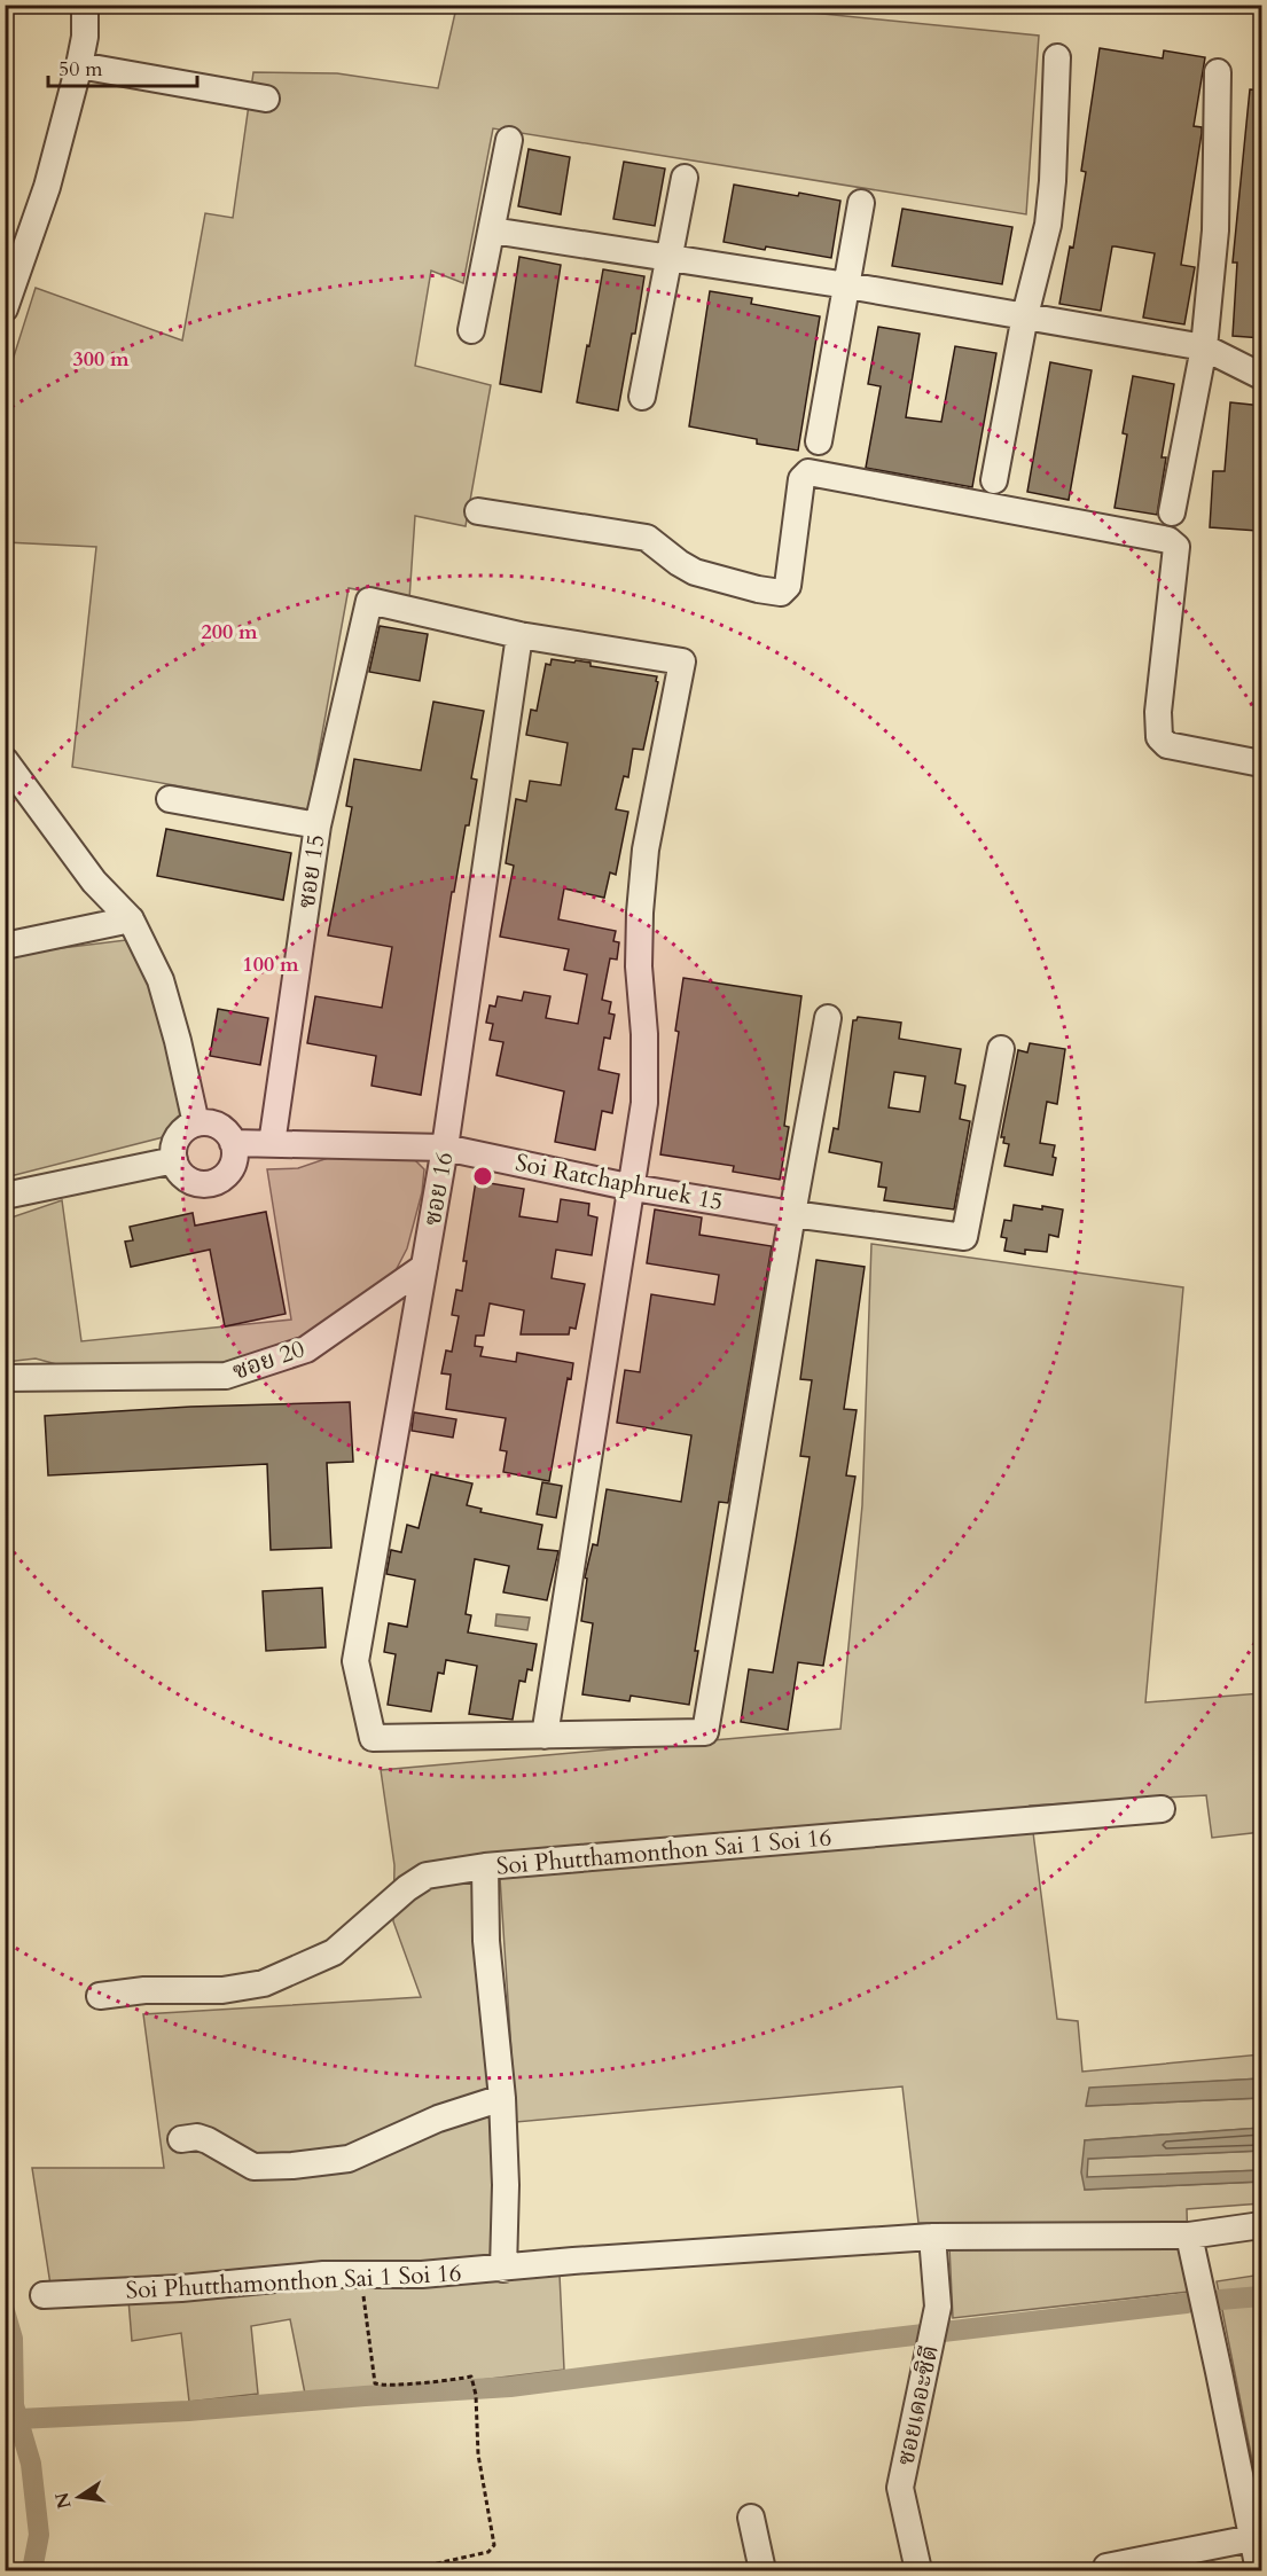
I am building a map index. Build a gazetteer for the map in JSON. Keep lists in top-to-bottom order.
{
  "streets": {
    "street": [
      "ซอย 15",
      "Soi Ratchaphruek 15",
      "ซอย 16",
      "ซอย 20",
      "Soi Phutthamonthon Sai 1 Soi 16",
      "ซอยเดอะซิตี"
    ]
  },
  "crossings": [
    ["ซอย 15", "Soi Ratchaphruek 15"],
    ["ซอย 15", "ซอย 16"],
    ["Soi Ratchaphruek 15", "ซอย 16"],
    ["ซอย 16", "ซอย 20"],
    ["Soi Phutthamonthon Sai 1 Soi 16", "ซอยเดอะซิตี"]
  ],
  "scale_bar": "50 m",
  "north": "left",
  "rings": ["300 m", "200 m", "100 m"]
}
